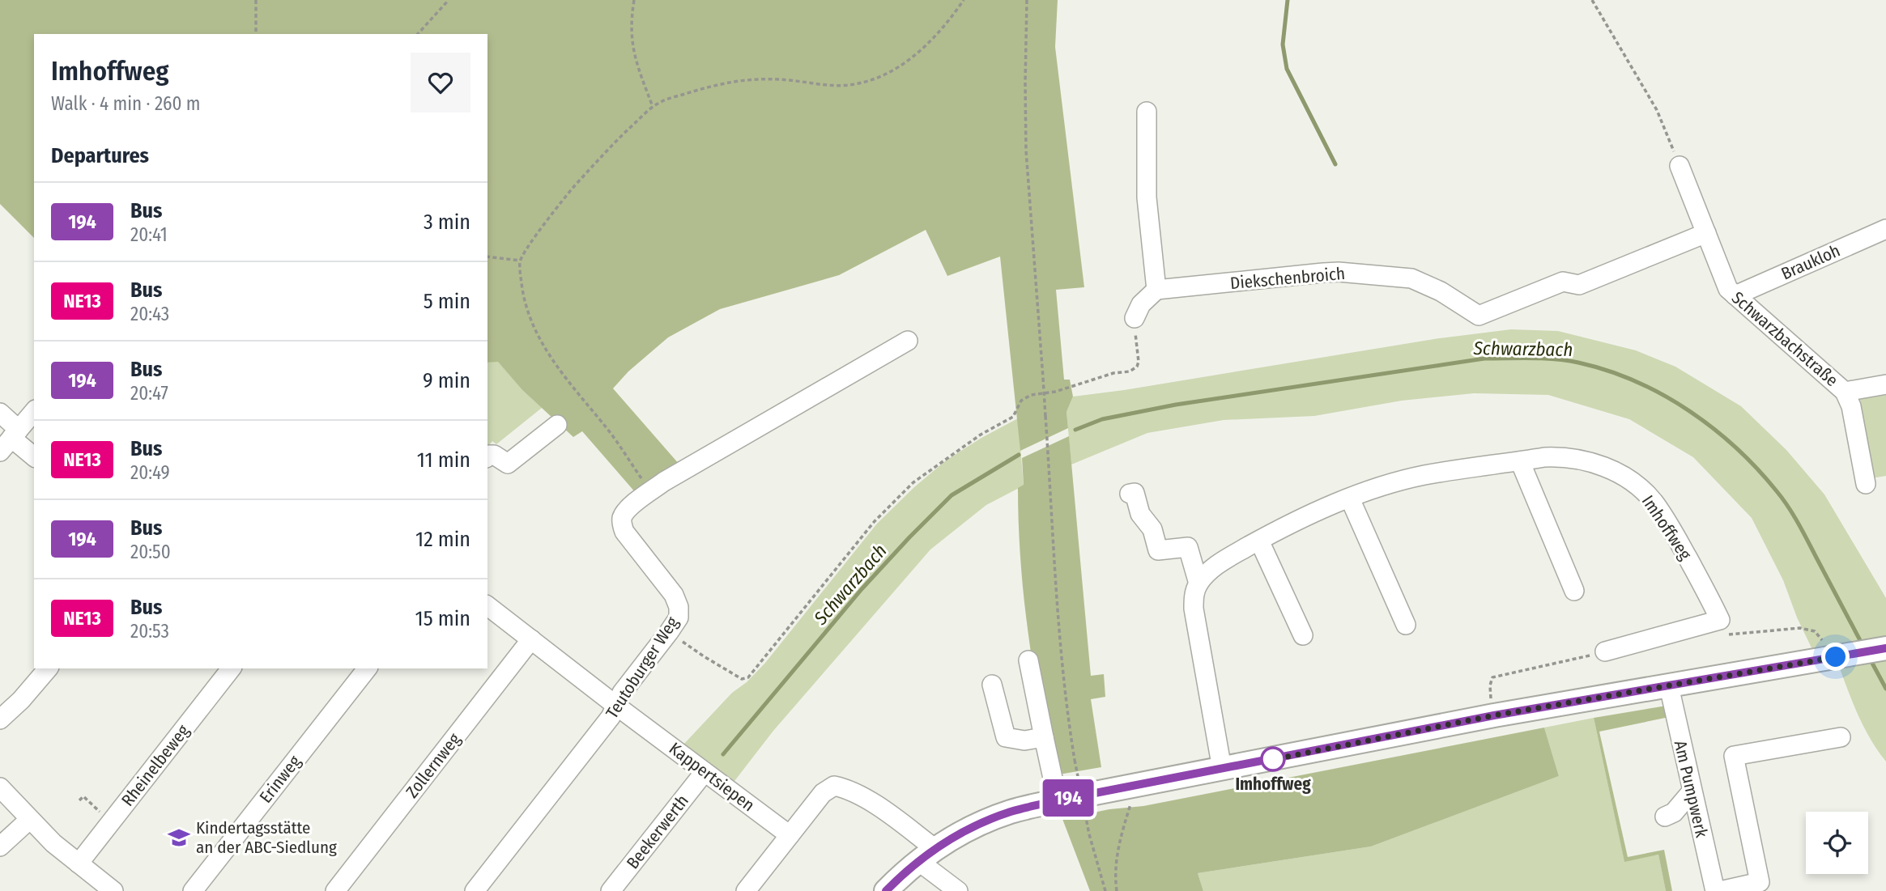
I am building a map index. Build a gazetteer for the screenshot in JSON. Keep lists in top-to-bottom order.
{
  "streets": {
    "street": [
      "Braukloh",
      "Diekschenbroich",
      "Schwarzbachstraße",
      "Imhoffweg",
      "Teutoburger Weg",
      "Rheinelbeweg",
      "Zollernweg",
      "Kappertsiepen",
      "Erinweg",
      "Am Pumpwerk",
      "Beekerwerth"
    ]
  },
  "crossings": [
    ["Braukloh", "Schwarzbachstraße"],
    ["Diekschenbroich", "Schwarzbachstraße"],
    ["Teutoburger Weg", "Kappertsiepen"],
    ["Zollernweg", "Kappertsiepen"],
    ["Kappertsiepen", "Beekerwerth"]
  ],
  "water": ["Schwarzbach"],
  "places": {
    "other": ["Imhoffweg"],
    "school or university": ["Kindertagsstätte an der ABC-Siedlung"]
  },
  "lines": ["bus line 194"],
  "page": {
    "on_map": "194",
    "heading": [
      ["Imhoffweg", "Walk · 4 min · 260 m"],
      "Departures"
    ],
    "list": [
      {
        "mark": "194",
        "name": "Bus",
        "note": "20:41",
        "value": "3 min"
      },
      {
        "mark": "NE13",
        "name": "Bus",
        "note": "20:43",
        "value": "5 min"
      },
      {
        "mark": "194",
        "name": "Bus",
        "note": "20:47",
        "value": "9 min"
      },
      {
        "mark": "NE13",
        "name": "Bus",
        "note": "20:49",
        "value": "11 min"
      },
      {
        "mark": "194",
        "name": "Bus",
        "note": "20:50",
        "value": "12 min"
      },
      {
        "mark": "NE13",
        "name": "Bus",
        "note": "20:53",
        "value": "15 min"
      }
    ]
  }
}
